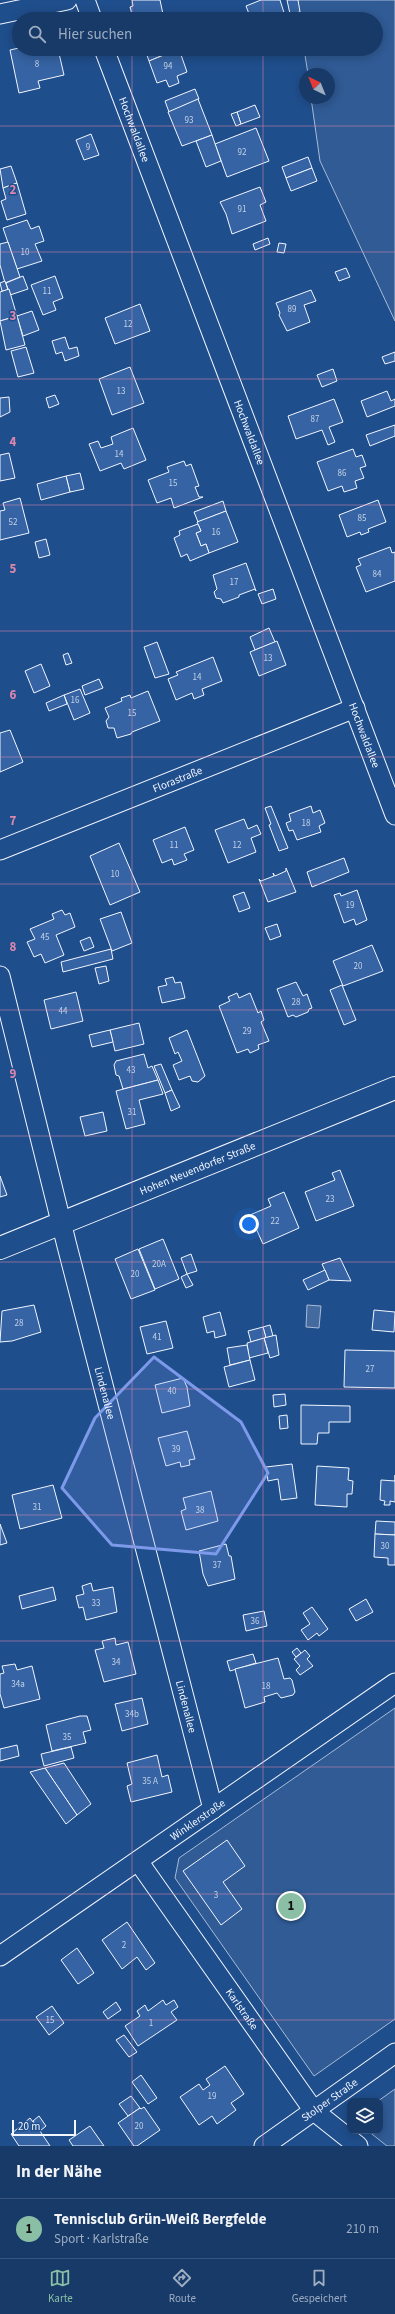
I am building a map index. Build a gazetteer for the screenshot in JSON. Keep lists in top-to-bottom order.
{
  "streets": {
    "main road": ["Hohen Neuendorfer Straße"],
    "street": [
      "Hochwaldallee",
      "Florastraße",
      "Lindenallee",
      "Winklerstraße",
      "Karlstraße",
      "Stolper Straße"
    ]
  },
  "crossings": [
    ["Hochwaldallee", "Florastraße"],
    ["Hohen Neuendorfer Straße", "Lindenallee"],
    ["Lindenallee", "Winklerstraße"],
    ["Winklerstraße", "Karlstraße"],
    ["Karlstraße", "Stolper Straße"]
  ],
  "house_numbers": [
    "8",
    "94",
    "93",
    "9",
    "92",
    "91",
    "10",
    "11",
    "89",
    "12",
    "13",
    "87",
    "14",
    "86",
    "15",
    "85",
    "52",
    "16",
    "84",
    "17",
    "13",
    "14",
    "16",
    "15",
    "18",
    "11",
    "12",
    "10",
    "19",
    "45",
    "20",
    "28",
    "44",
    "29",
    "43",
    "31",
    "23",
    "22",
    "20A",
    "20",
    "28",
    "41",
    "27",
    "40",
    "39",
    "31",
    "38",
    "30",
    "37",
    "33",
    "36",
    "34",
    "34a",
    "18",
    "34b",
    "35",
    "35 A",
    "3",
    "2",
    "15",
    "1",
    "19",
    "20"
  ],
  "scale_bar": "20 m",
  "north": "top left",
  "page": {
    "search": "Hier suchen",
    "pins": "1",
    "scale": "20 m",
    "heading": "In der Nähe",
    "list": [
      {
        "mark": "1",
        "name": "Tennisclub Grün-Weiß Bergfelde",
        "note": "Sport · Karlstraße",
        "value": "210 m"
      }
    ],
    "nav": ["Karte", "Route", "Gespeichert"]
  },
  "grid": {
    "rows": [
      "2",
      "3",
      "4",
      "5",
      "6",
      "7",
      "8",
      "9"
    ]
  }
}
